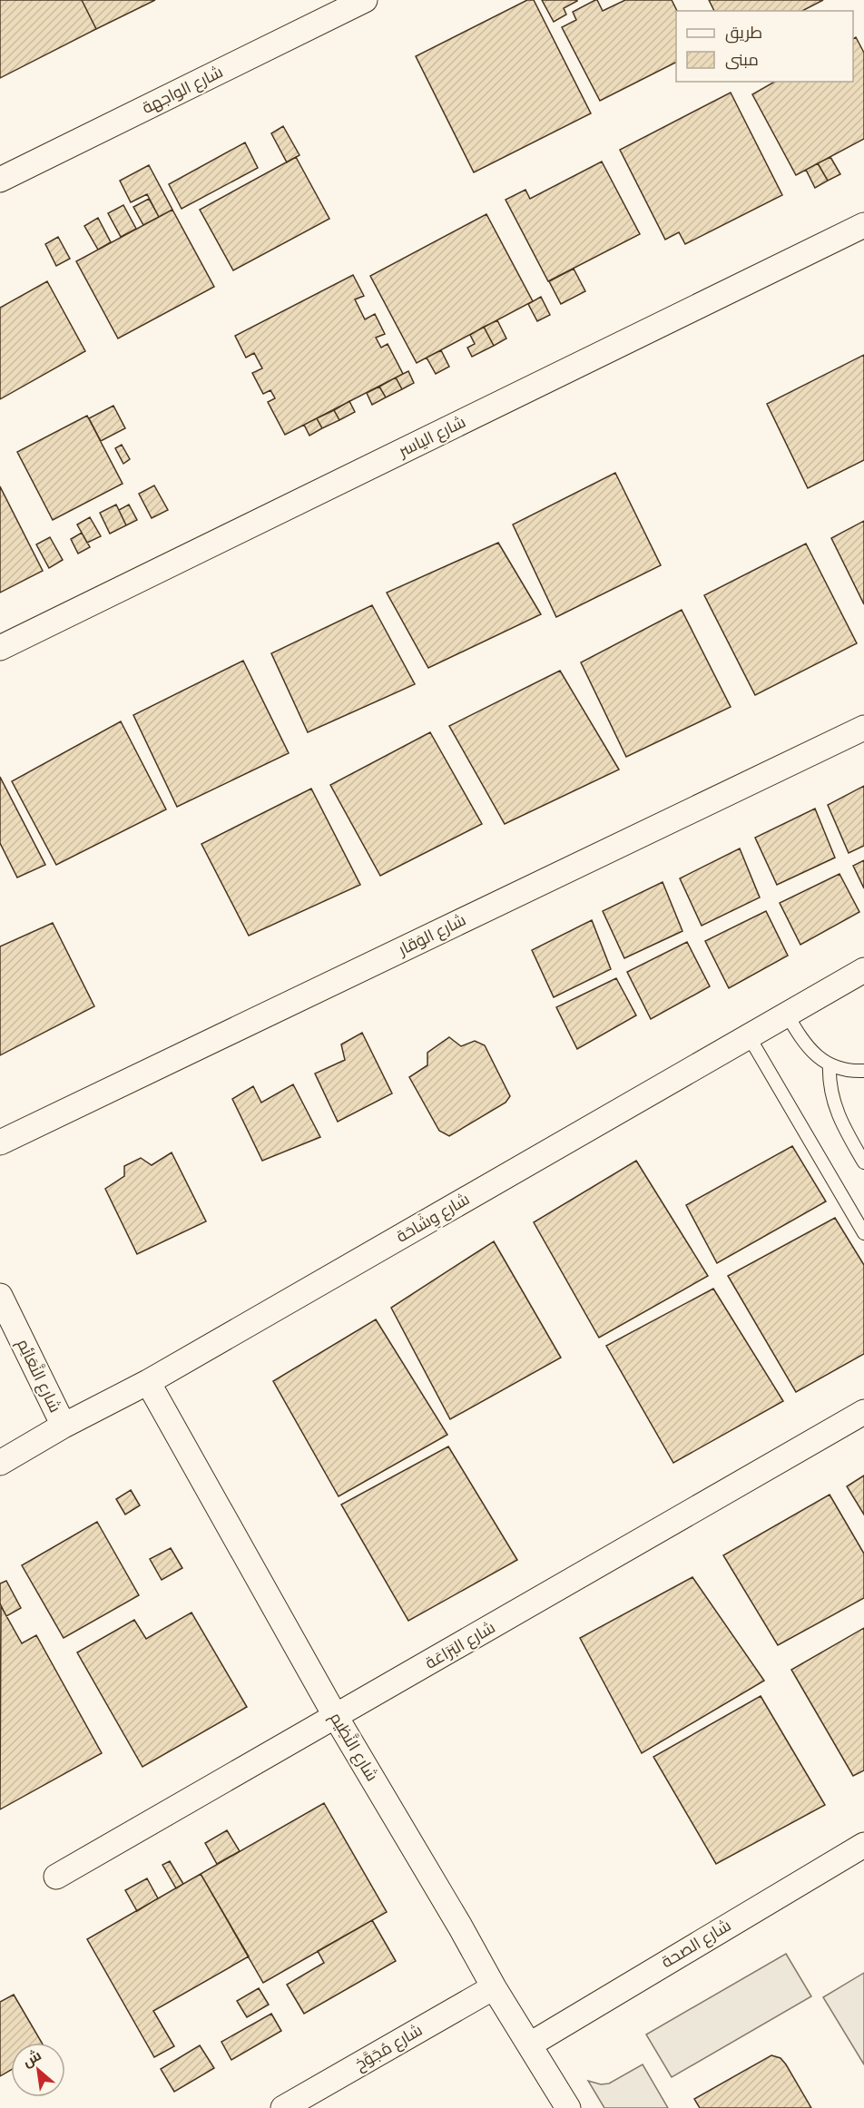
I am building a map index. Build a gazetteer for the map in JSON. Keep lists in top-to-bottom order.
{
  "streets": {
    "street": [
      "شارع الواجهة",
      "شارع الياسر",
      "شارع الوَقار",
      "شارع وِشَاحَة",
      "شارع النَّعَائِم",
      "شارع البَرَاعَة",
      "شارع النَّظِيم",
      "شارع الصحة",
      "شارع مُجَوَّخ"
    ]
  },
  "crossings": [
    ["شارع وِشَاحَة", "شارع النَّعَائِم"],
    ["شارع وِشَاحَة", "شارع النَّظِيم"],
    ["شارع البَرَاعَة", "شارع النَّظِيم"],
    ["شارع النَّظِيم", "شارع الصحة"],
    ["شارع النَّظِيم", "شارع مُجَوَّخ"]
  ],
  "legend": ["طريق", "مبنى"],
  "north": "top left"
}
